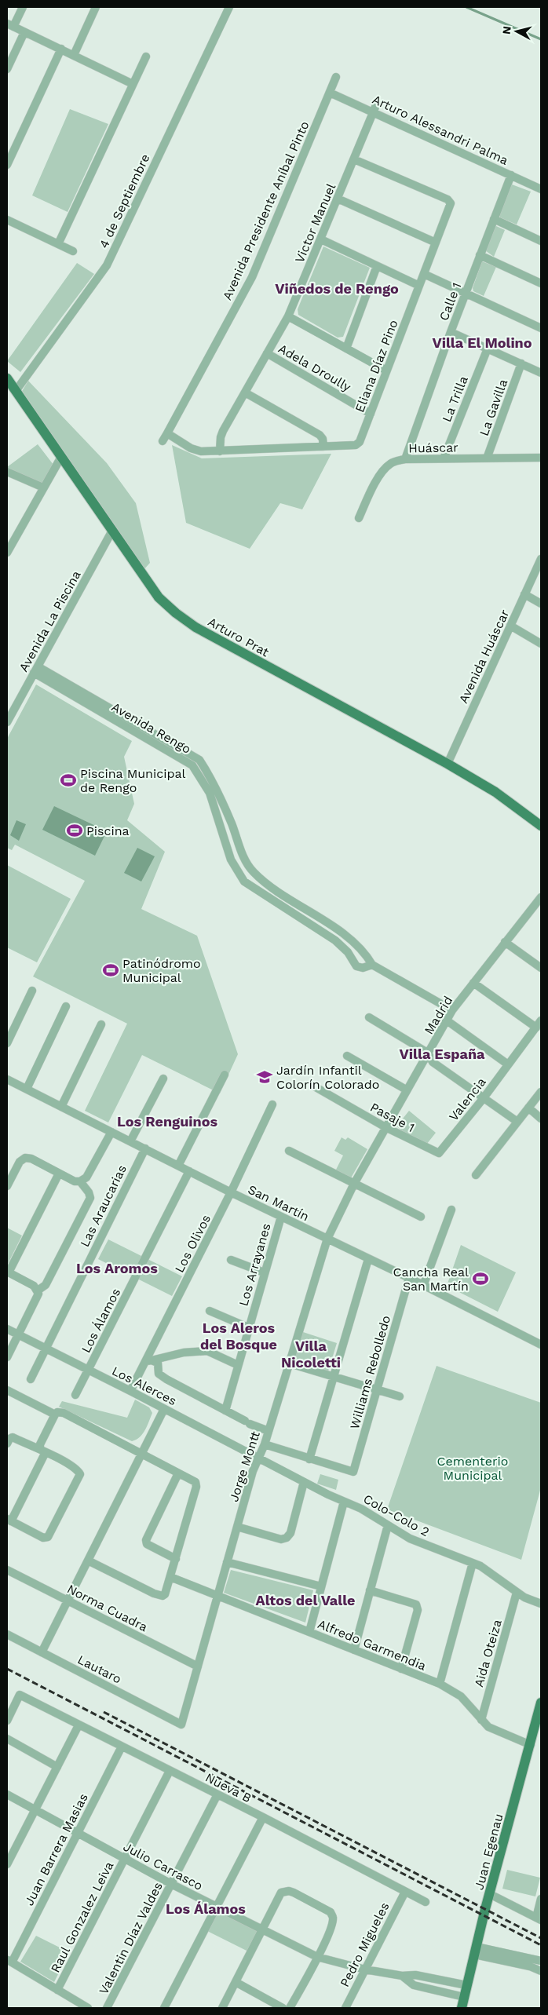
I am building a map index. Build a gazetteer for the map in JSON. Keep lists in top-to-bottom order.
{
  "streets": {
    "main road": ["Arturo Prat", "Juan Egenau"],
    "street": [
      "Arturo Alessandri Palma",
      "4 de Septiembre",
      "Avenida Presidente Aníbal Pinto",
      "Victor Manuel",
      "Calle 1",
      "Eliana Díaz Pino",
      "Adela Droully",
      "La Trilla",
      "La Gavilla",
      "Huáscar",
      "Avenida La Piscina",
      "Avenida Huáscar",
      "Avenida Rengo",
      "Madrid",
      "Valencia",
      "Pasaje 1",
      "San Martín",
      "Las Araucarias",
      "Los Olivos",
      "Los Arrayanes",
      "Los Álamos",
      "Williams Rebolledo",
      "Los Alerces",
      "Jorge Montt",
      "Colo-Colo 2",
      "Norma Cuadra",
      "Alfredo Garmendia",
      "Aida Oteiza",
      "Lautaro",
      "Nueva B",
      "Juan Barrera Masias",
      "Julio Carrasco",
      "Raul Gonzalez Leiva",
      "Valentin Díaz Valdes",
      "Pedro Migueles"
    ]
  },
  "crossings": [
    ["Arturo Alessandri Palma", "Avenida Presidente Aníbal Pinto"],
    ["Arturo Alessandri Palma", "Victor Manuel"],
    ["Arturo Alessandri Palma", "Calle 1"],
    ["4 de Septiembre", "Arturo Prat"],
    ["Avenida Presidente Aníbal Pinto", "Eliana Díaz Pino"],
    ["Victor Manuel", "Eliana Díaz Pino"],
    ["Victor Manuel", "Adela Droully"],
    ["Calle 1", "Huáscar"],
    ["Eliana Díaz Pino", "Adela Droully"],
    ["La Trilla", "Huáscar"],
    ["La Gavilla", "Huáscar"],
    ["Avenida La Piscina", "Arturo Prat"],
    ["Avenida La Piscina", "Avenida Rengo"],
    ["Arturo Prat", "Avenida Huáscar"],
    ["Avenida Rengo", "Madrid"],
    ["Madrid", "Pasaje 1"],
    ["Madrid", "San Martín"],
    ["Madrid", "Jorge Montt"],
    ["Valencia", "Pasaje 1"],
    ["San Martín", "Las Araucarias"],
    ["San Martín", "Los Olivos"],
    ["San Martín", "Los Arrayanes"],
    ["San Martín", "Los Álamos"],
    ["San Martín", "Williams Rebolledo"],
    ["San Martín", "Jorge Montt"],
    ["Las Araucarias", "Los Alerces"],
    ["Los Olivos", "Los Alerces"],
    ["Los Arrayanes", "Los Alerces"],
    ["Los Álamos", "Los Alerces"],
    ["Los Alerces", "Jorge Montt"],
    ["Los Alerces", "Colo-Colo 2"],
    ["Jorge Montt", "Colo-Colo 2"],
    ["Jorge Montt", "Norma Cuadra"],
    ["Jorge Montt", "Alfredo Garmendia"],
    ["Jorge Montt", "Lautaro"],
    ["Colo-Colo 2", "Aida Oteiza"],
    ["Alfredo Garmendia", "Aida Oteiza"],
    ["Alfredo Garmendia", "Juan Egenau"],
    ["Nueva B", "Juan Barrera Masias"],
    ["Nueva B", "Raul Gonzalez Leiva"],
    ["Nueva B", "Valentin Díaz Valdes"],
    ["Nueva B", "Pedro Migueles"],
    ["Juan Barrera Masias", "Julio Carrasco"],
    ["Juan Egenau", "Julio Carrasco"],
    ["Julio Carrasco", "Raul Gonzalez Leiva"],
    ["Julio Carrasco", "Valentin Díaz Valdes"],
    ["Julio Carrasco", "Pedro Migueles"]
  ],
  "districts": [
    "Viñedos de Rengo",
    "Villa El Molino",
    "Villa España",
    "Los Renguinos",
    "Los Aromos",
    "Los Aleros del Bosque",
    "Villa Nicoletti",
    "Altos del Valle",
    "Los Álamos"
  ],
  "parks": ["Cementerio Municipal"],
  "places": {
    "sports": [
      "Piscina Municipal de Rengo",
      "Piscina",
      "Patinódromo Municipal",
      "Cancha Real San Martín"
    ],
    "school or university": ["Jardín Infantil Colorín Colorado"]
  },
  "north": "left"
}
